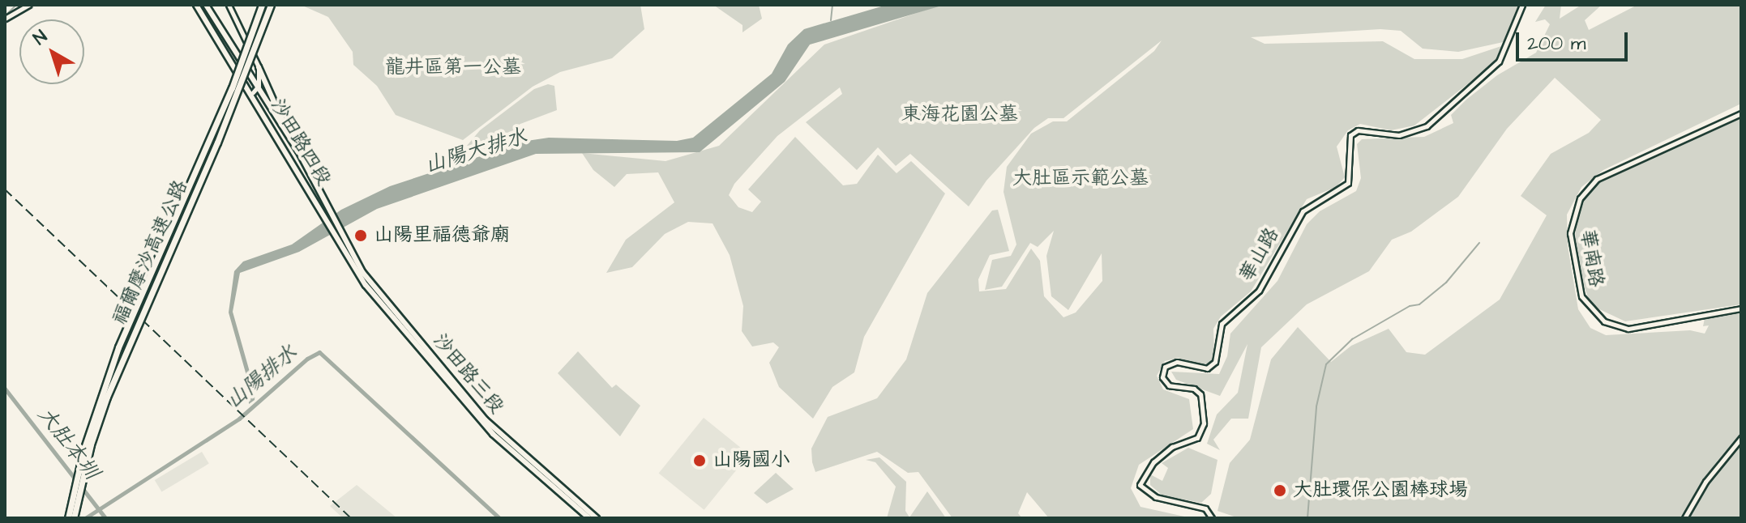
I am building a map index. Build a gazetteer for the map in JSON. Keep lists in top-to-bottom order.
{
  "streets": {
    "highway": ["福爾摩沙高速公路"],
    "main road": ["沙田路四段", "沙田路三段"],
    "street": ["華山路", "華南路"]
  },
  "crossings": [
    ["沙田路四段", "沙田路三段"]
  ],
  "water": ["山陽大排水", "山陽排水", "大肚本圳"],
  "parks": ["龍井區第一公墓", "東海花園公墓", "大肚區示範公墓"],
  "places": ["山陽里福德爺廟", "山陽國小", "大肚環保公園棒球場"],
  "scale_bar": "200 m",
  "north": "top left"
}
